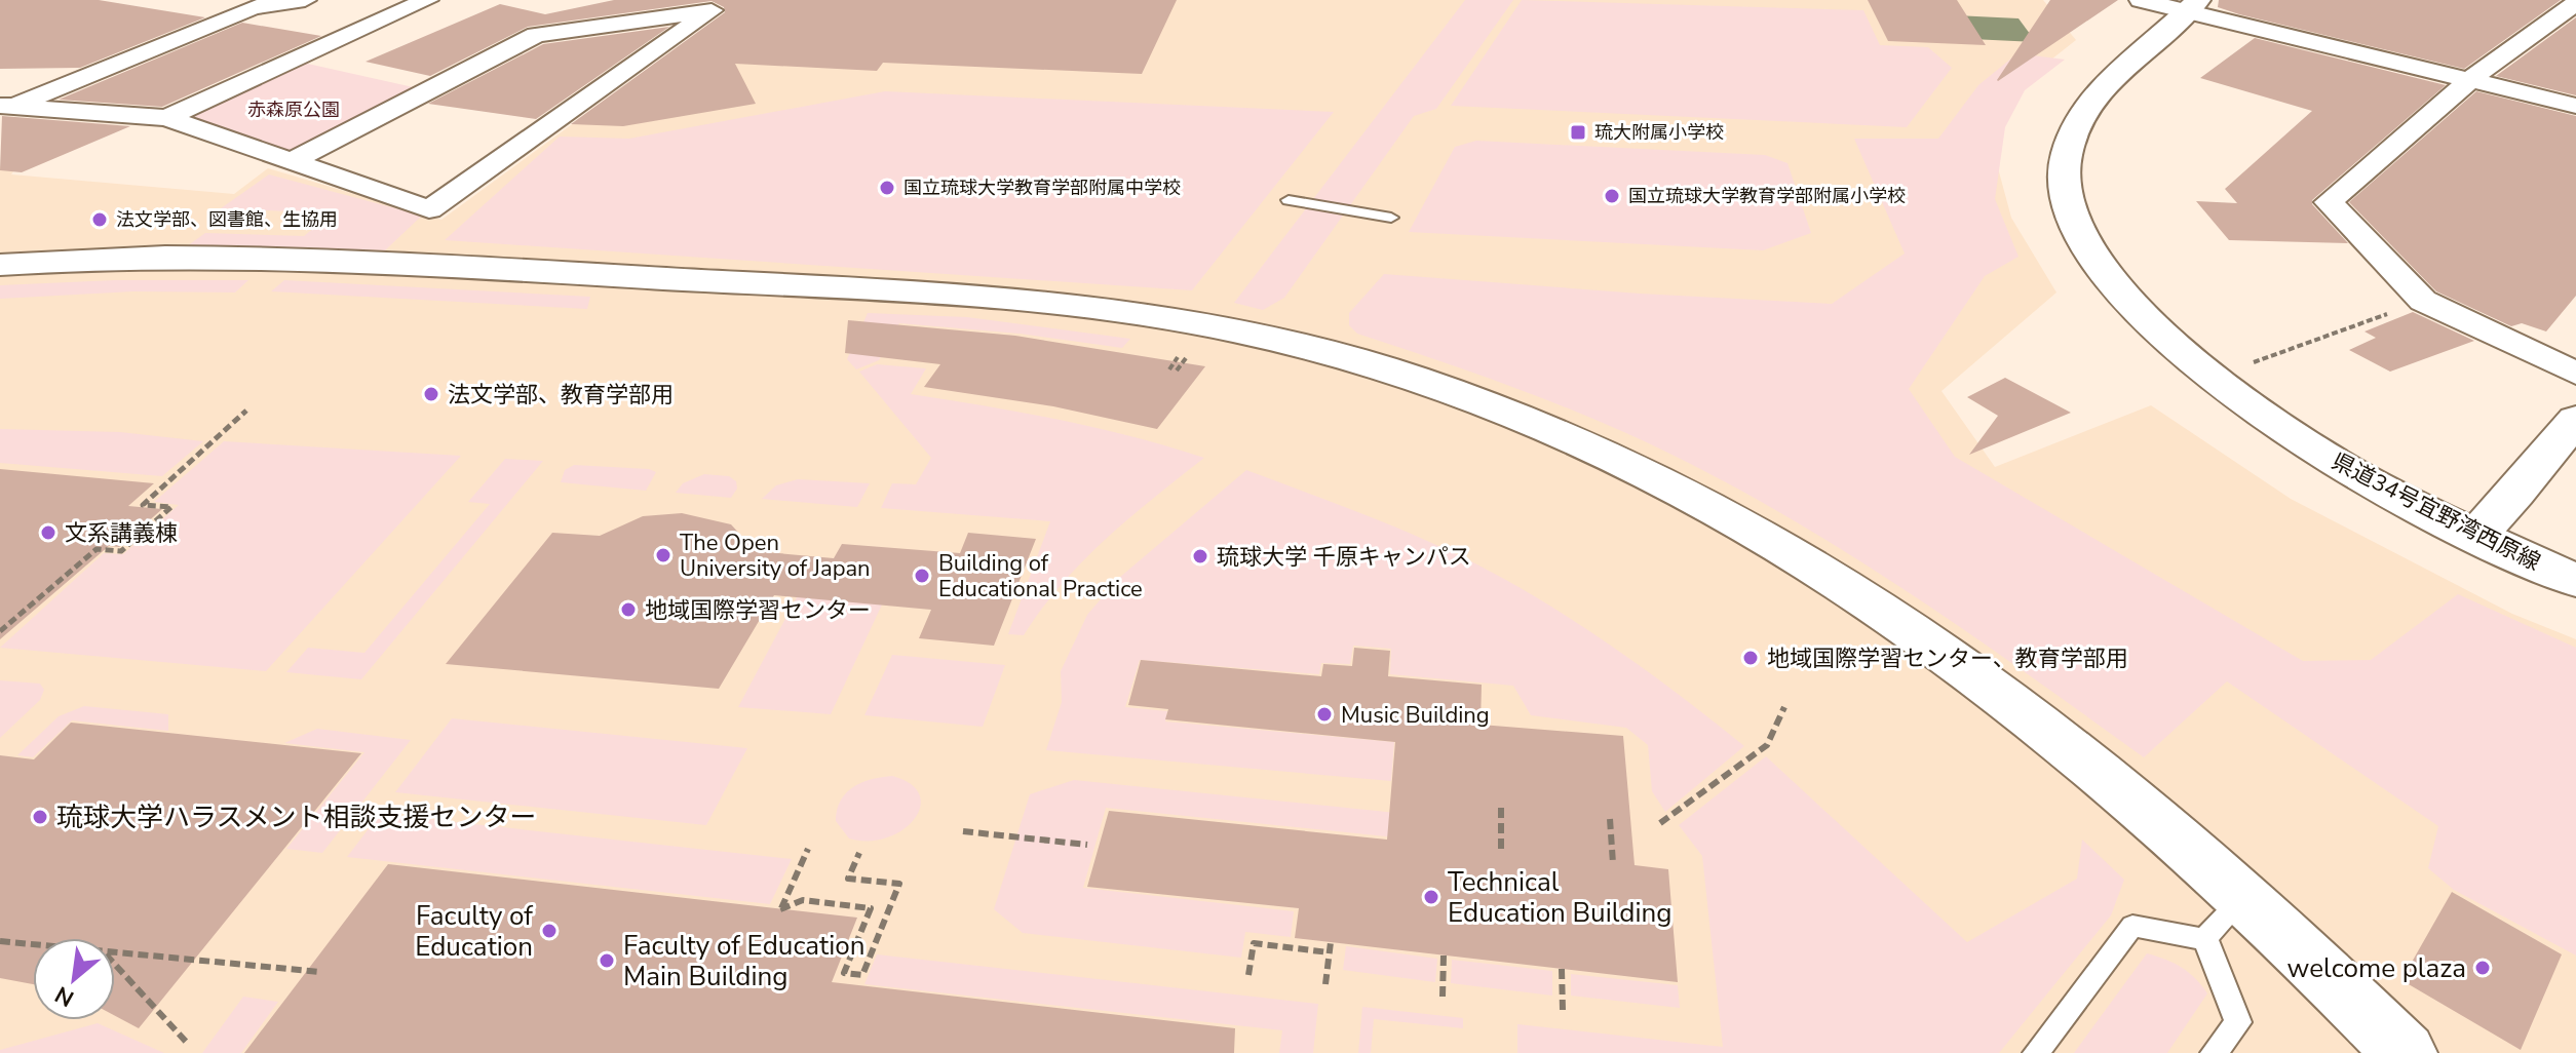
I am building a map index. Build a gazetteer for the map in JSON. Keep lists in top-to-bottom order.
{
  "streets": {
    "street": ["県道34号宜野湾西原線"]
  },
  "parks": ["赤森原公園"],
  "places": {
    "transit": ["琉大附属小学校"],
    "other": [
      "国立琉球大学教育学部附属中学校",
      "国立琉球大学教育学部附属小学校",
      "法文学部、図書館、生協用",
      "法文学部、教育学部用",
      "文系講義棟",
      "The Open University of Japan",
      "琉球大学 千原キャンパス",
      "Building of Educational Practice",
      "地域国際学習センター",
      "地域国際学習センター、教育学部用",
      "Music Building",
      "琉球大学ハラスメント相談支援センター",
      "Technical Education Building",
      "Faculty of Education",
      "Faculty of Education Main Building",
      "welcome plaza"
    ]
  },
  "north": "bottom left"
}
